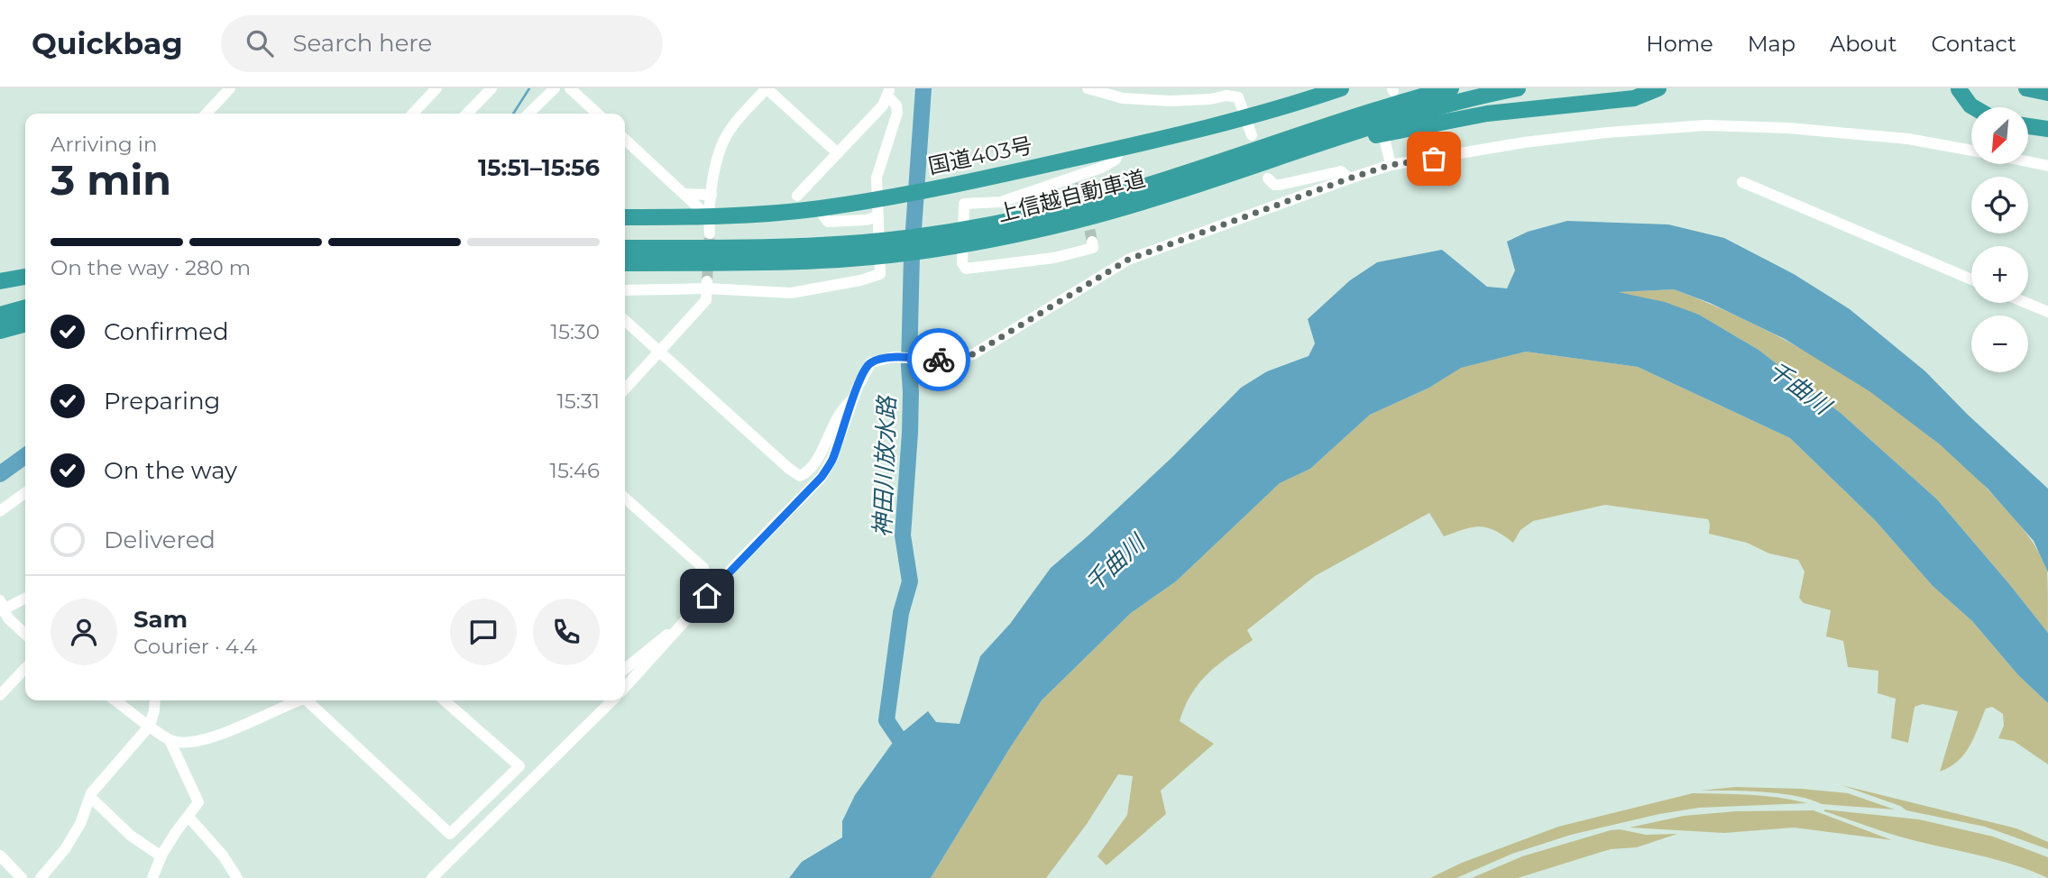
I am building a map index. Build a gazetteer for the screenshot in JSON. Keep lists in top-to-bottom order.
{
  "streets": {
    "highway": ["国道403号", "上信越自動車道"]
  },
  "water": ["千曲川", "神田川放水路"],
  "north": "bottom left",
  "page": {
    "header": "Quickbag",
    "search": "Search here",
    "nav": [
      "Home",
      "Map",
      "About",
      "Contact"
    ],
    "map_buttons": ["+", "−"],
    "heading": ["3 min", "Arriving in", "15:51–15:56"],
    "panel": ["Sam", "Courier · 4.4"],
    "bar": "On the way · 280 m",
    "list": [
      ["Confirmed", "15:30"],
      ["Preparing", "15:31"],
      ["On the way", "15:46"],
      "Delivered"
    ]
  }
}
